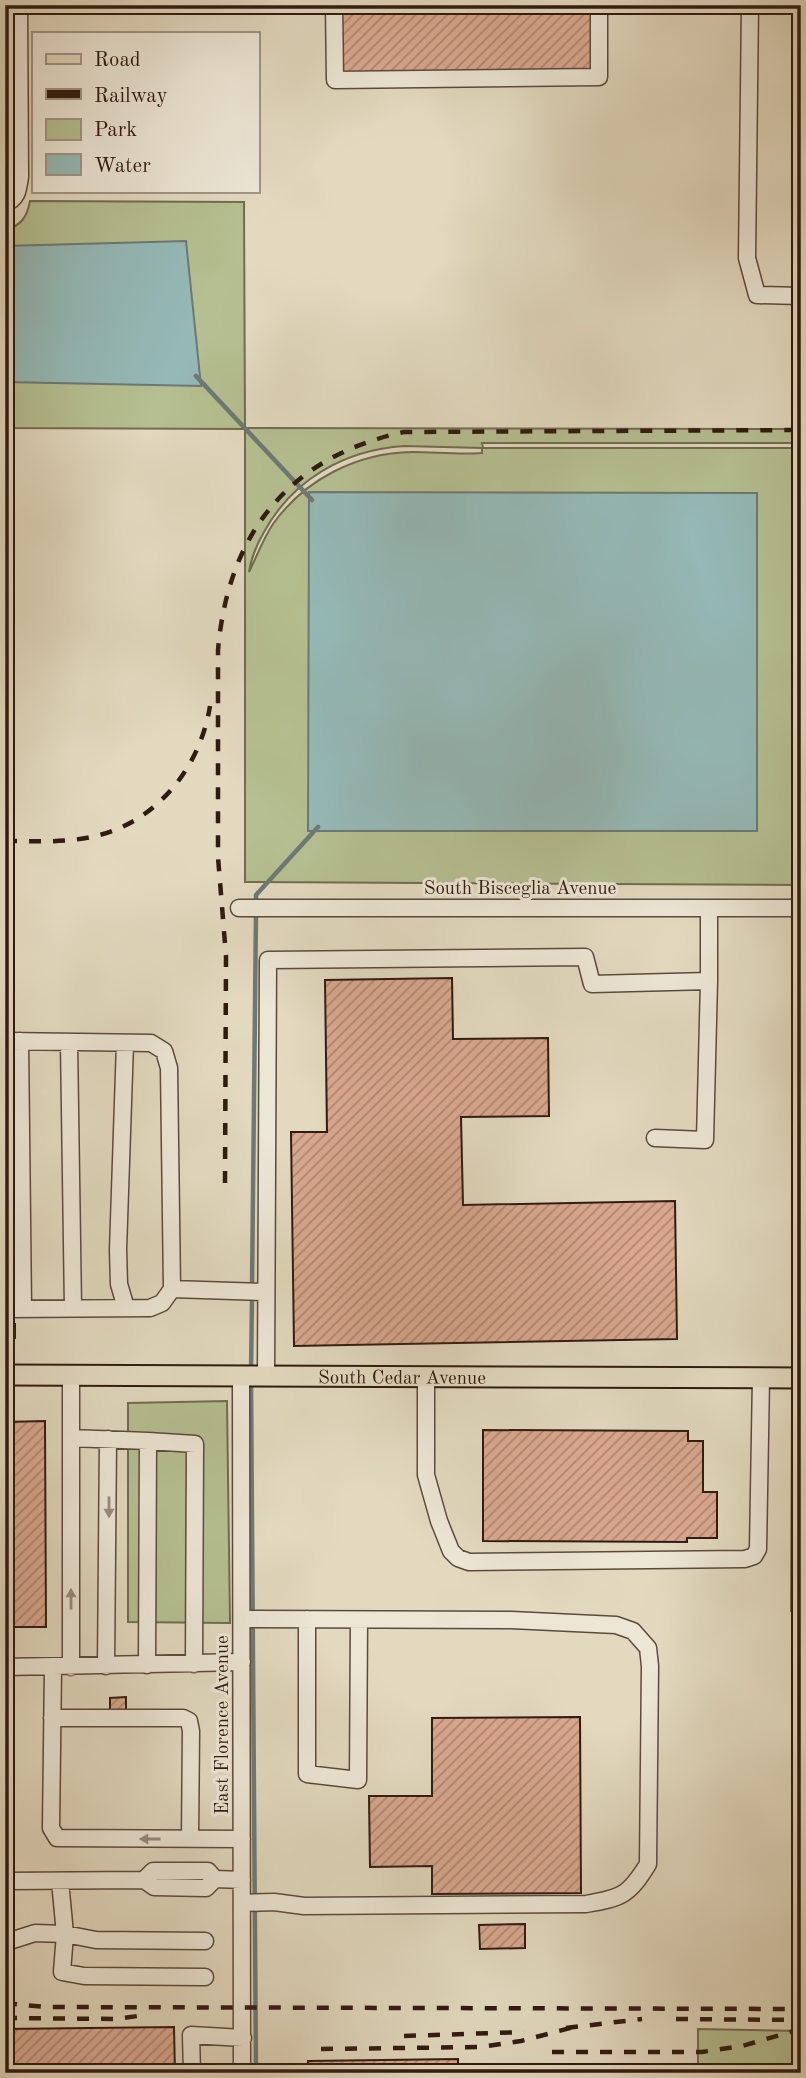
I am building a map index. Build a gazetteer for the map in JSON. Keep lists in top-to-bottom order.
{
  "streets": {
    "main road": ["South Cedar Avenue"],
    "street": ["South Bisceglia Avenue", "East Florence Avenue"]
  },
  "crossings": [
    ["South Cedar Avenue", "East Florence Avenue"]
  ],
  "legend": [
    "Road",
    "Railway",
    "Park",
    "Water"
  ]
}
